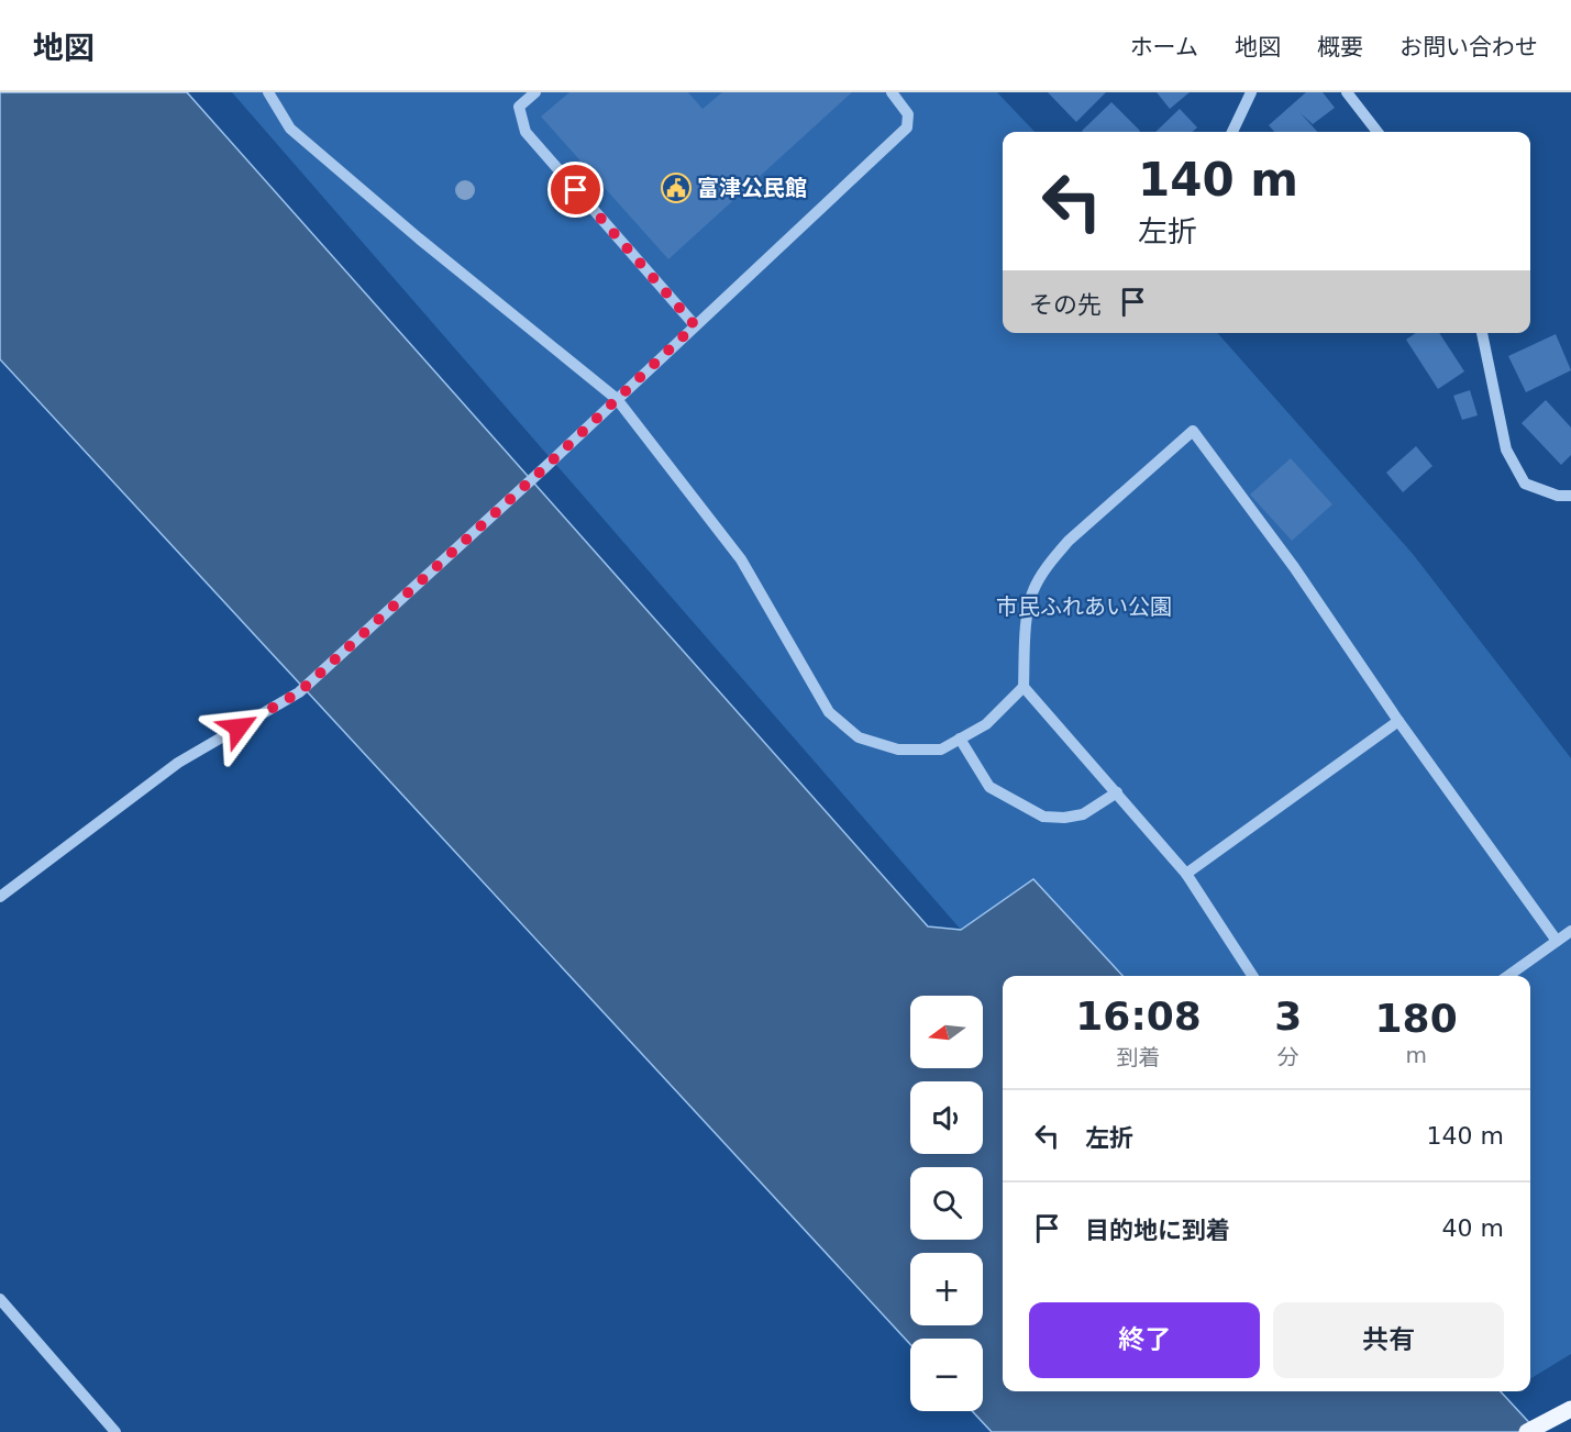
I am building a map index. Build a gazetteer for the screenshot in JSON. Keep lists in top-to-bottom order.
{
  "parks": ["市民ふれあい公園"],
  "places": {
    "public building": ["富津公民館"]
  },
  "north": "left",
  "page": {
    "header": "地図",
    "nav": [
      "ホーム",
      "地図",
      "概要",
      "お問い合わせ"
    ],
    "turn": ["140 m", "左折"],
    "then": "その先",
    "eta": [
      "16:08",
      "到着",
      "3",
      "分",
      "180",
      "m"
    ],
    "map_buttons": ["+", "−"],
    "list": [
      {
        "name": "左折",
        "value": "140 m"
      },
      {
        "name": "目的地に到着",
        "value": "40 m"
      }
    ],
    "buttons": ["終了", "共有"]
  }
}
